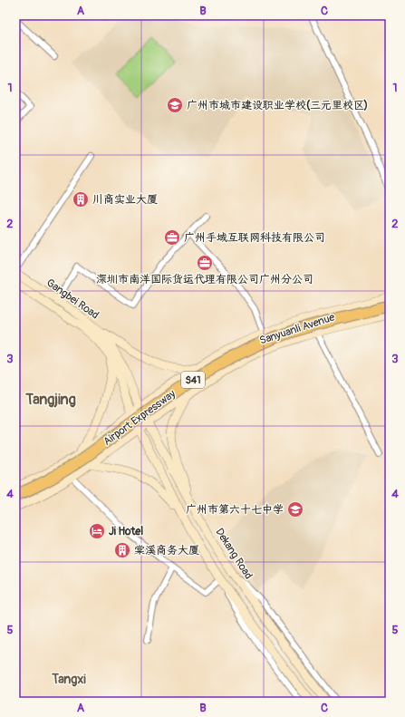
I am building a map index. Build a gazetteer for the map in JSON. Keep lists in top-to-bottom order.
{
  "streets": {
    "highway": ["S41", "Airport Expressway"],
    "main road": ["Gangbei Road", "Sanyuanli Avenue", "Dekang Road"]
  },
  "crossings": [
    ["Gangbei Road", "Sanyuanli Avenue"],
    ["Gangbei Road", "Dekang Road"],
    ["Sanyuanli Avenue", "Dekang Road"]
  ],
  "districts": ["Tangjing", "Tangxi"],
  "places": {
    "school or university": ["广州市城市建设职业学校(三元里校区)", "广州市第六十七中学"],
    "building": ["川商实业大厦", "棠溪商务大厦"],
    "office": ["广州手域互联网科技有限公司", "深圳市南洋国际货运代理有限公司广州分公司"],
    "hotel": ["Ji Hotel"]
  },
  "grid": {
    "columns": ["A", "B", "C"],
    "rows": [
      "1",
      "2",
      "3",
      "4",
      "5"
    ]
  }
}
